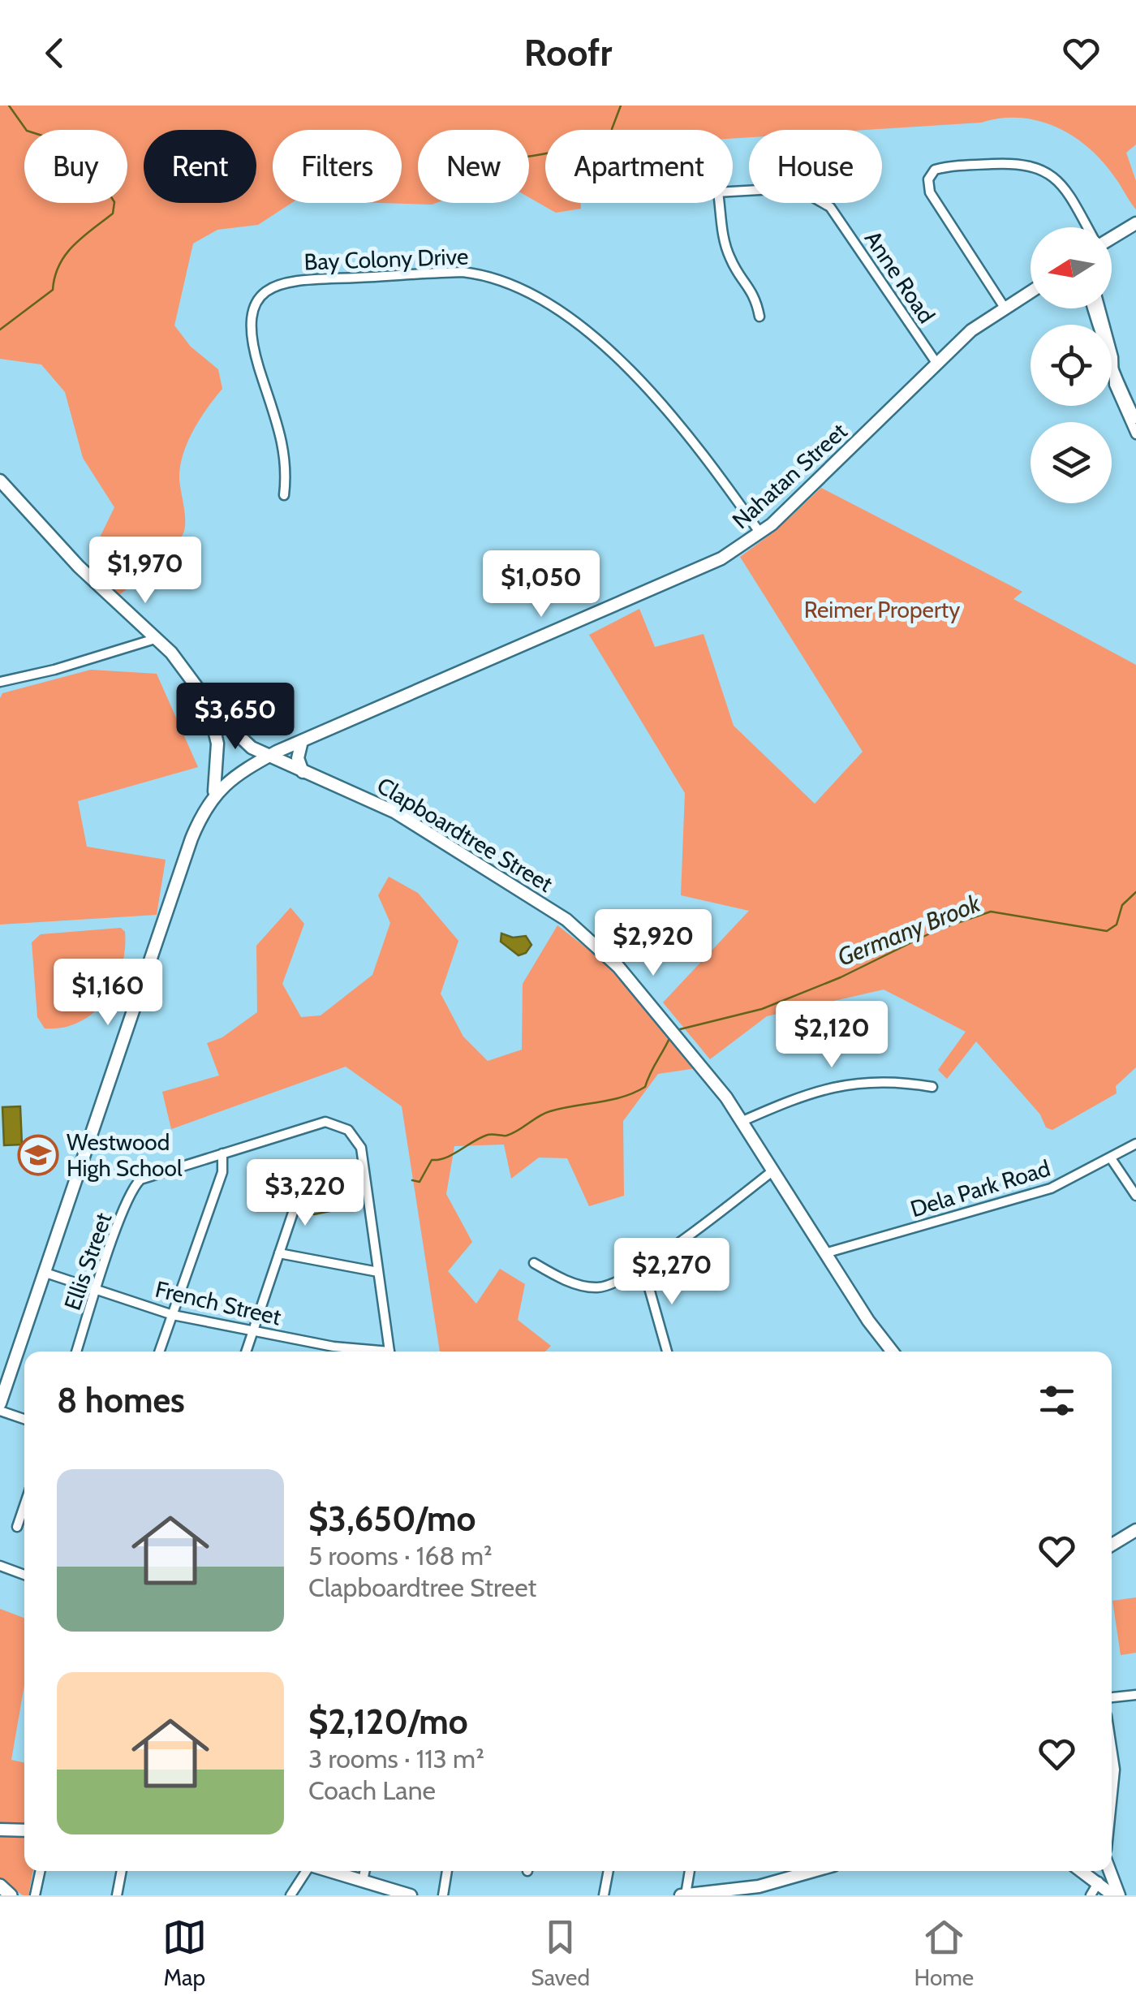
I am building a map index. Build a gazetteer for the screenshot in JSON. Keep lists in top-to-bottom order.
{
  "streets": {
    "main road": ["Nahatan Street", "Clapboardtree Street"],
    "street": [
      "Bay Colony Drive",
      "Anne Road",
      "Dela Park Road",
      "Ellis Street",
      "French Street"
    ]
  },
  "crossings": [
    ["Bay Colony Drive", "Nahatan Street"],
    ["Anne Road", "Nahatan Street"],
    ["Nahatan Street", "Clapboardtree Street"],
    ["Nahatan Street", "French Street"],
    ["Clapboardtree Street", "Dela Park Road"],
    ["Ellis Street", "French Street"]
  ],
  "water": ["Germany Brook"],
  "parks": ["Reimer Property"],
  "places": {
    "school or university": ["Westwood High School"]
  },
  "north": "left",
  "page": {
    "header": "Roofr",
    "chip": [
      "Buy",
      "Rent",
      "Filters",
      "New",
      "Apartment",
      "House"
    ],
    "price": [
      "$1,970",
      "$1,050",
      "$3,650",
      "$2,920",
      "$1,160",
      "$2,120",
      "$3,220",
      "$2,270"
    ],
    "heading": "8 homes",
    "list": [
      {
        "name": "$3,650/mo",
        "note": "5 rooms · 168 m² · Clapboardtree Street"
      },
      {
        "name": "$2,120/mo",
        "note": "3 rooms · 113 m² · Coach Lane"
      }
    ],
    "tabs": ["Map", "Saved", "Home"]
  }
}
